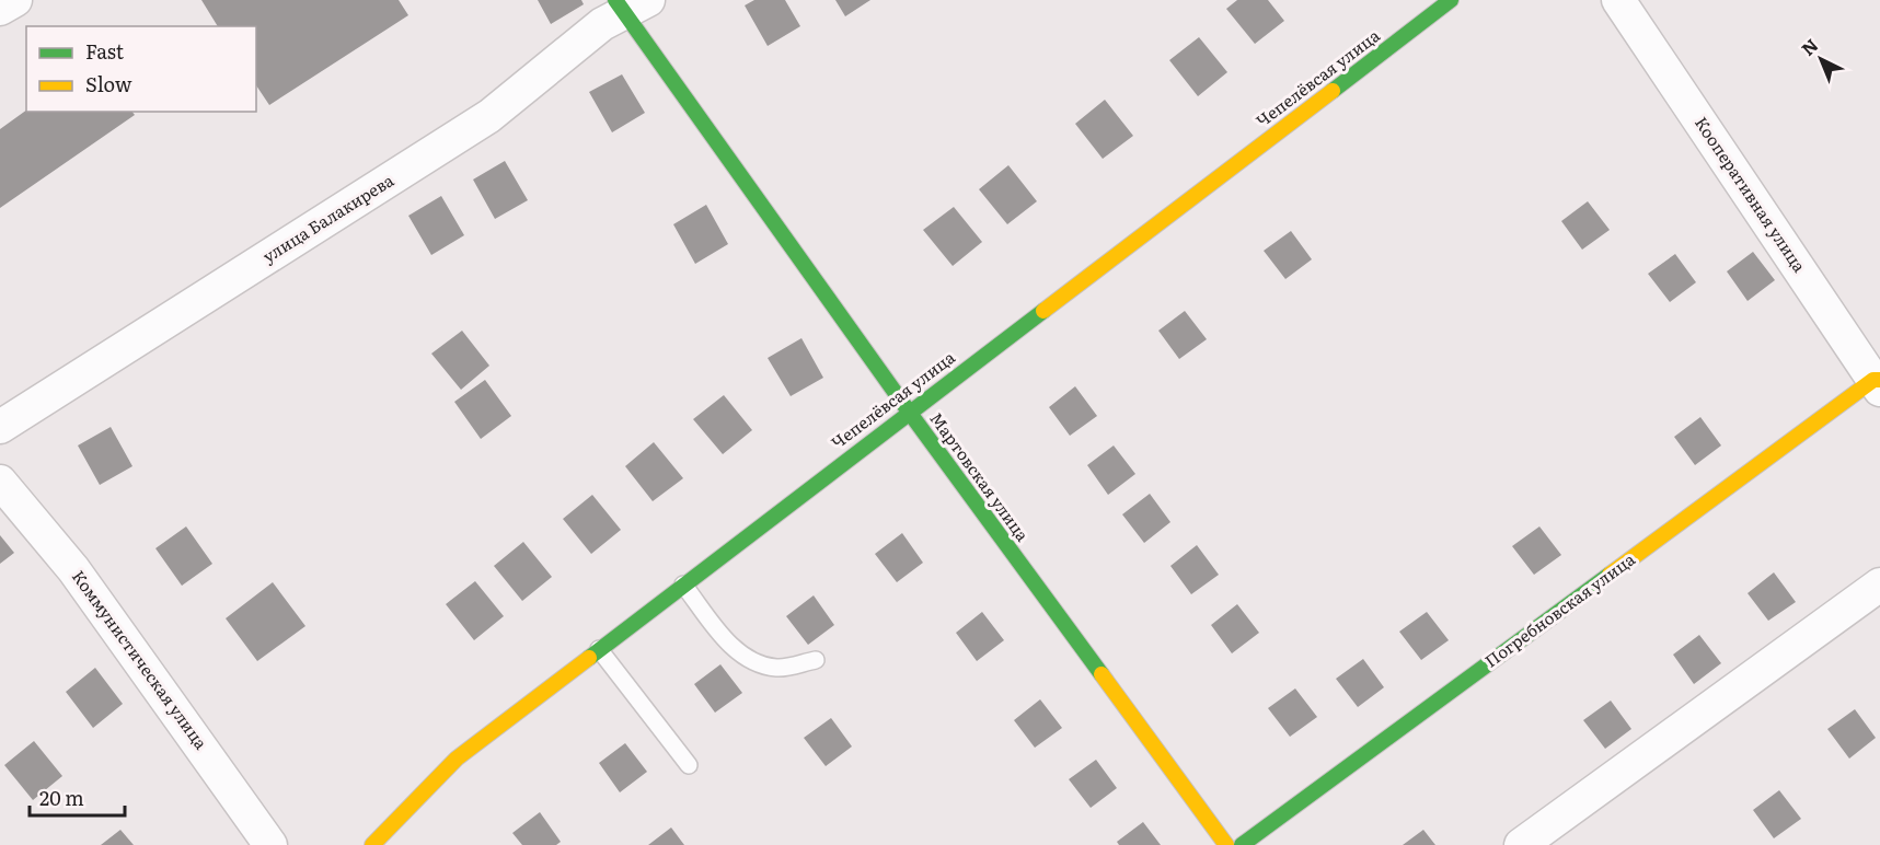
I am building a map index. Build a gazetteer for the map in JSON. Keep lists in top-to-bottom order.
{
  "streets": {
    "street": [
      "Чепелёвсая улица",
      "Кооперативная улица",
      "улица Балакирева",
      "Мартовская улица",
      "Погребновская улица",
      "Коммунистическая улица"
    ]
  },
  "crossings": [
    ["Чепелёвсая улица", "Мартовская улица"],
    ["Кооперативная улица", "Погребновская улица"],
    ["улица Балакирева", "Мартовская улица"]
  ],
  "legend": ["Fast", "Slow"],
  "scale_bar": "20 m",
  "north": "top left"
}
